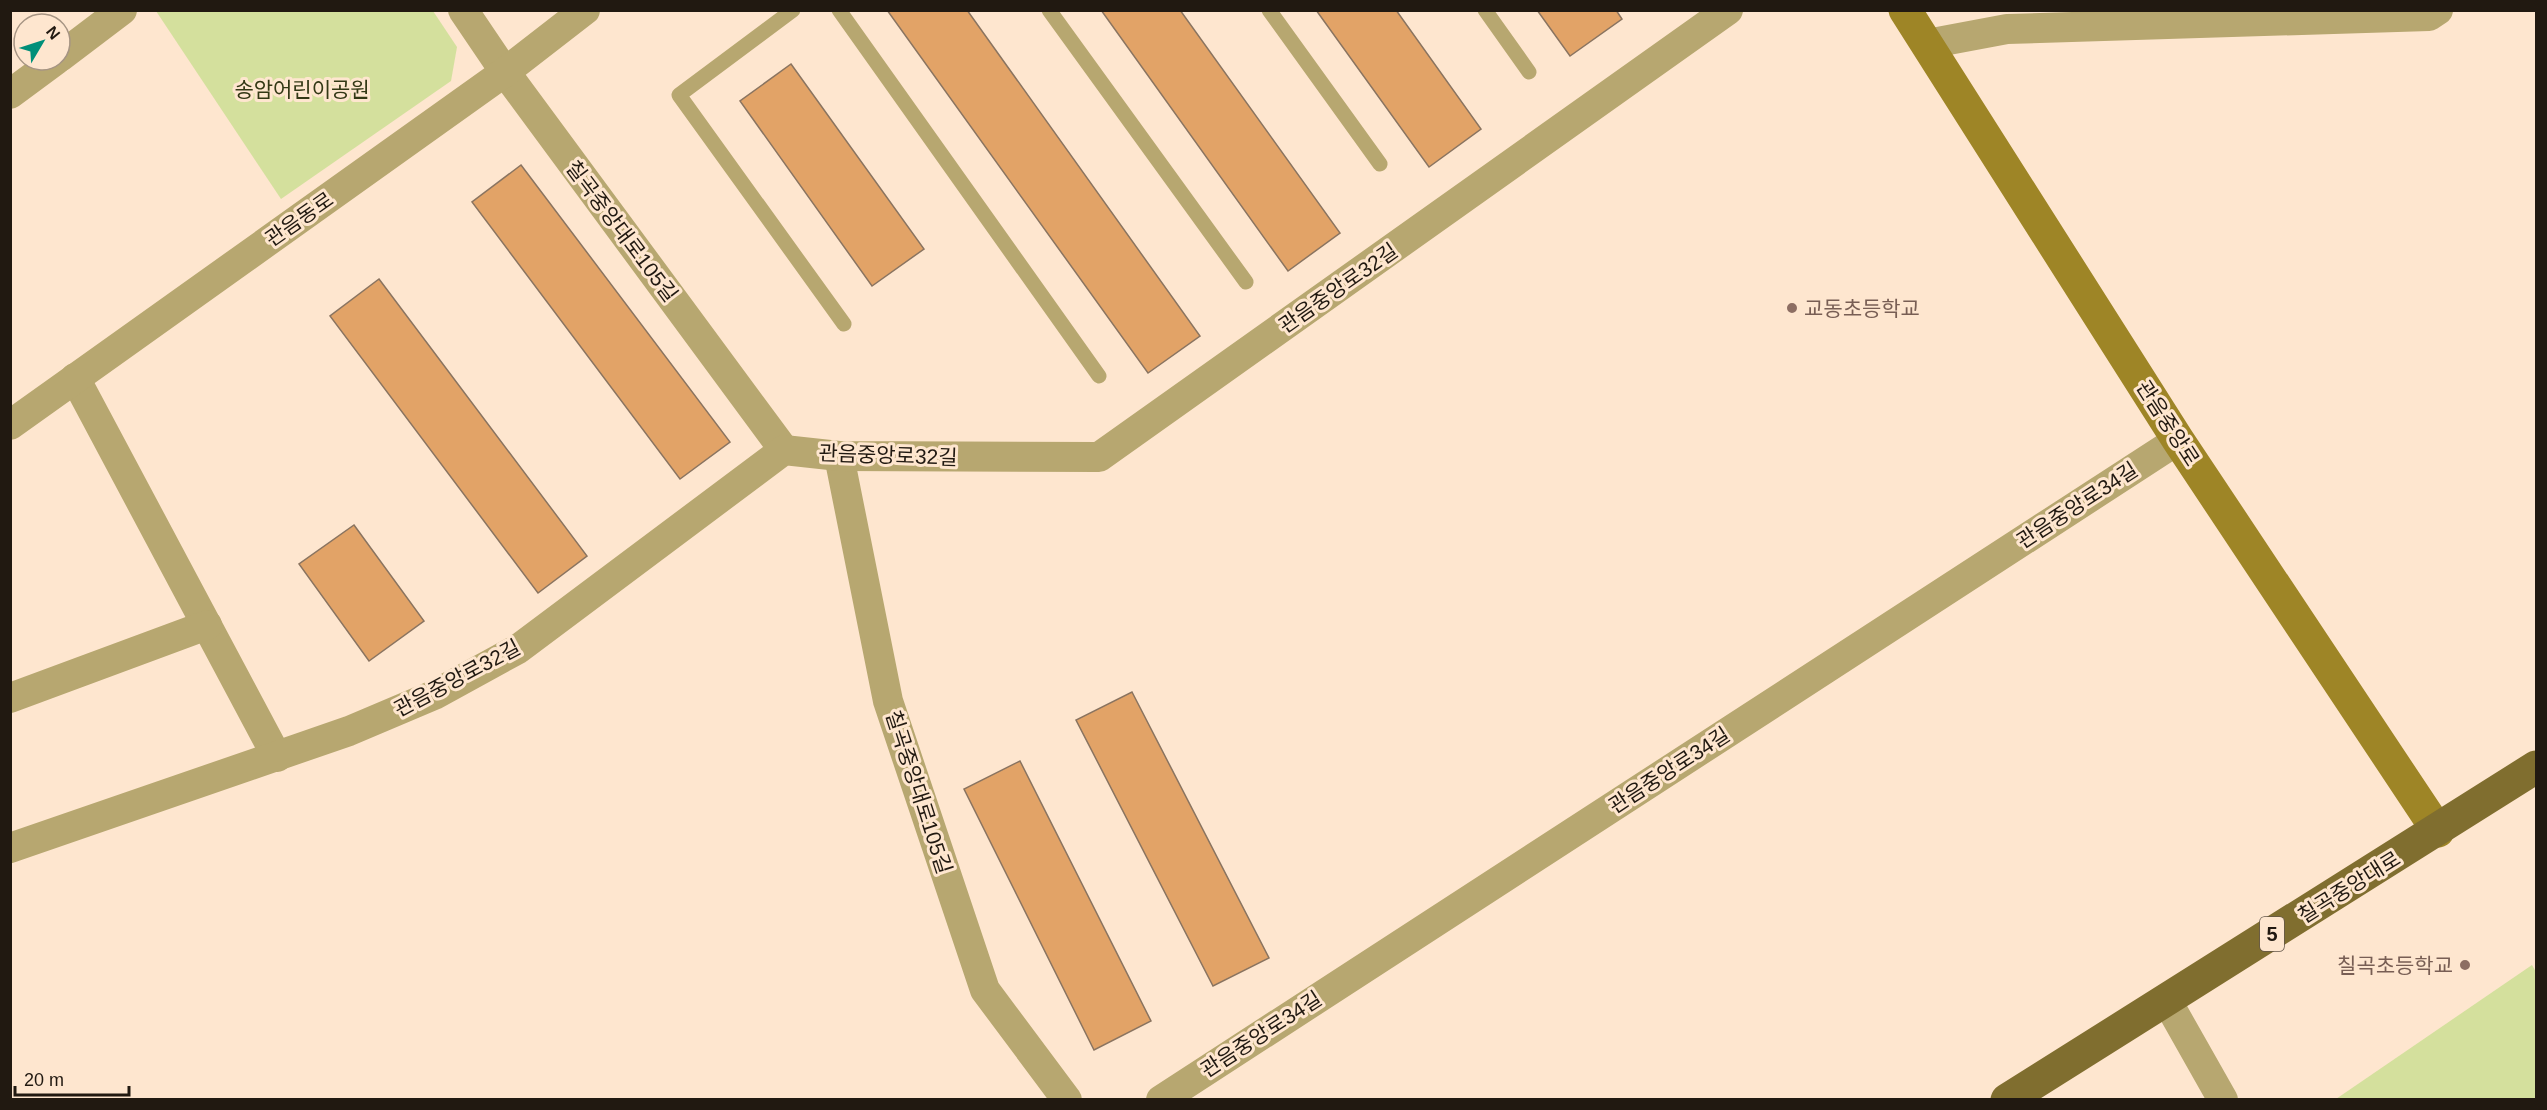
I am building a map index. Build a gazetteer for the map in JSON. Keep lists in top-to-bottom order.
{
  "streets": {
    "main road": ["관음중앙로", "칠곡중앙대로", "5"],
    "street": [
      "관음동로",
      "칠곡중앙대로105길",
      "관음중앙로32길",
      "관음중앙로34길"
    ]
  },
  "crossings": [
    ["관음동로", "칠곡중앙대로105길"],
    ["칠곡중앙대로105길", "관음중앙로32길"],
    ["관음중앙로", "관음중앙로34길"],
    ["관음중앙로", "칠곡중앙대로"]
  ],
  "parks": ["송암어린이공원"],
  "places": ["교동초등학교", "칠곡초등학교"],
  "scale_bar": "20 m",
  "north": "top right"
}
